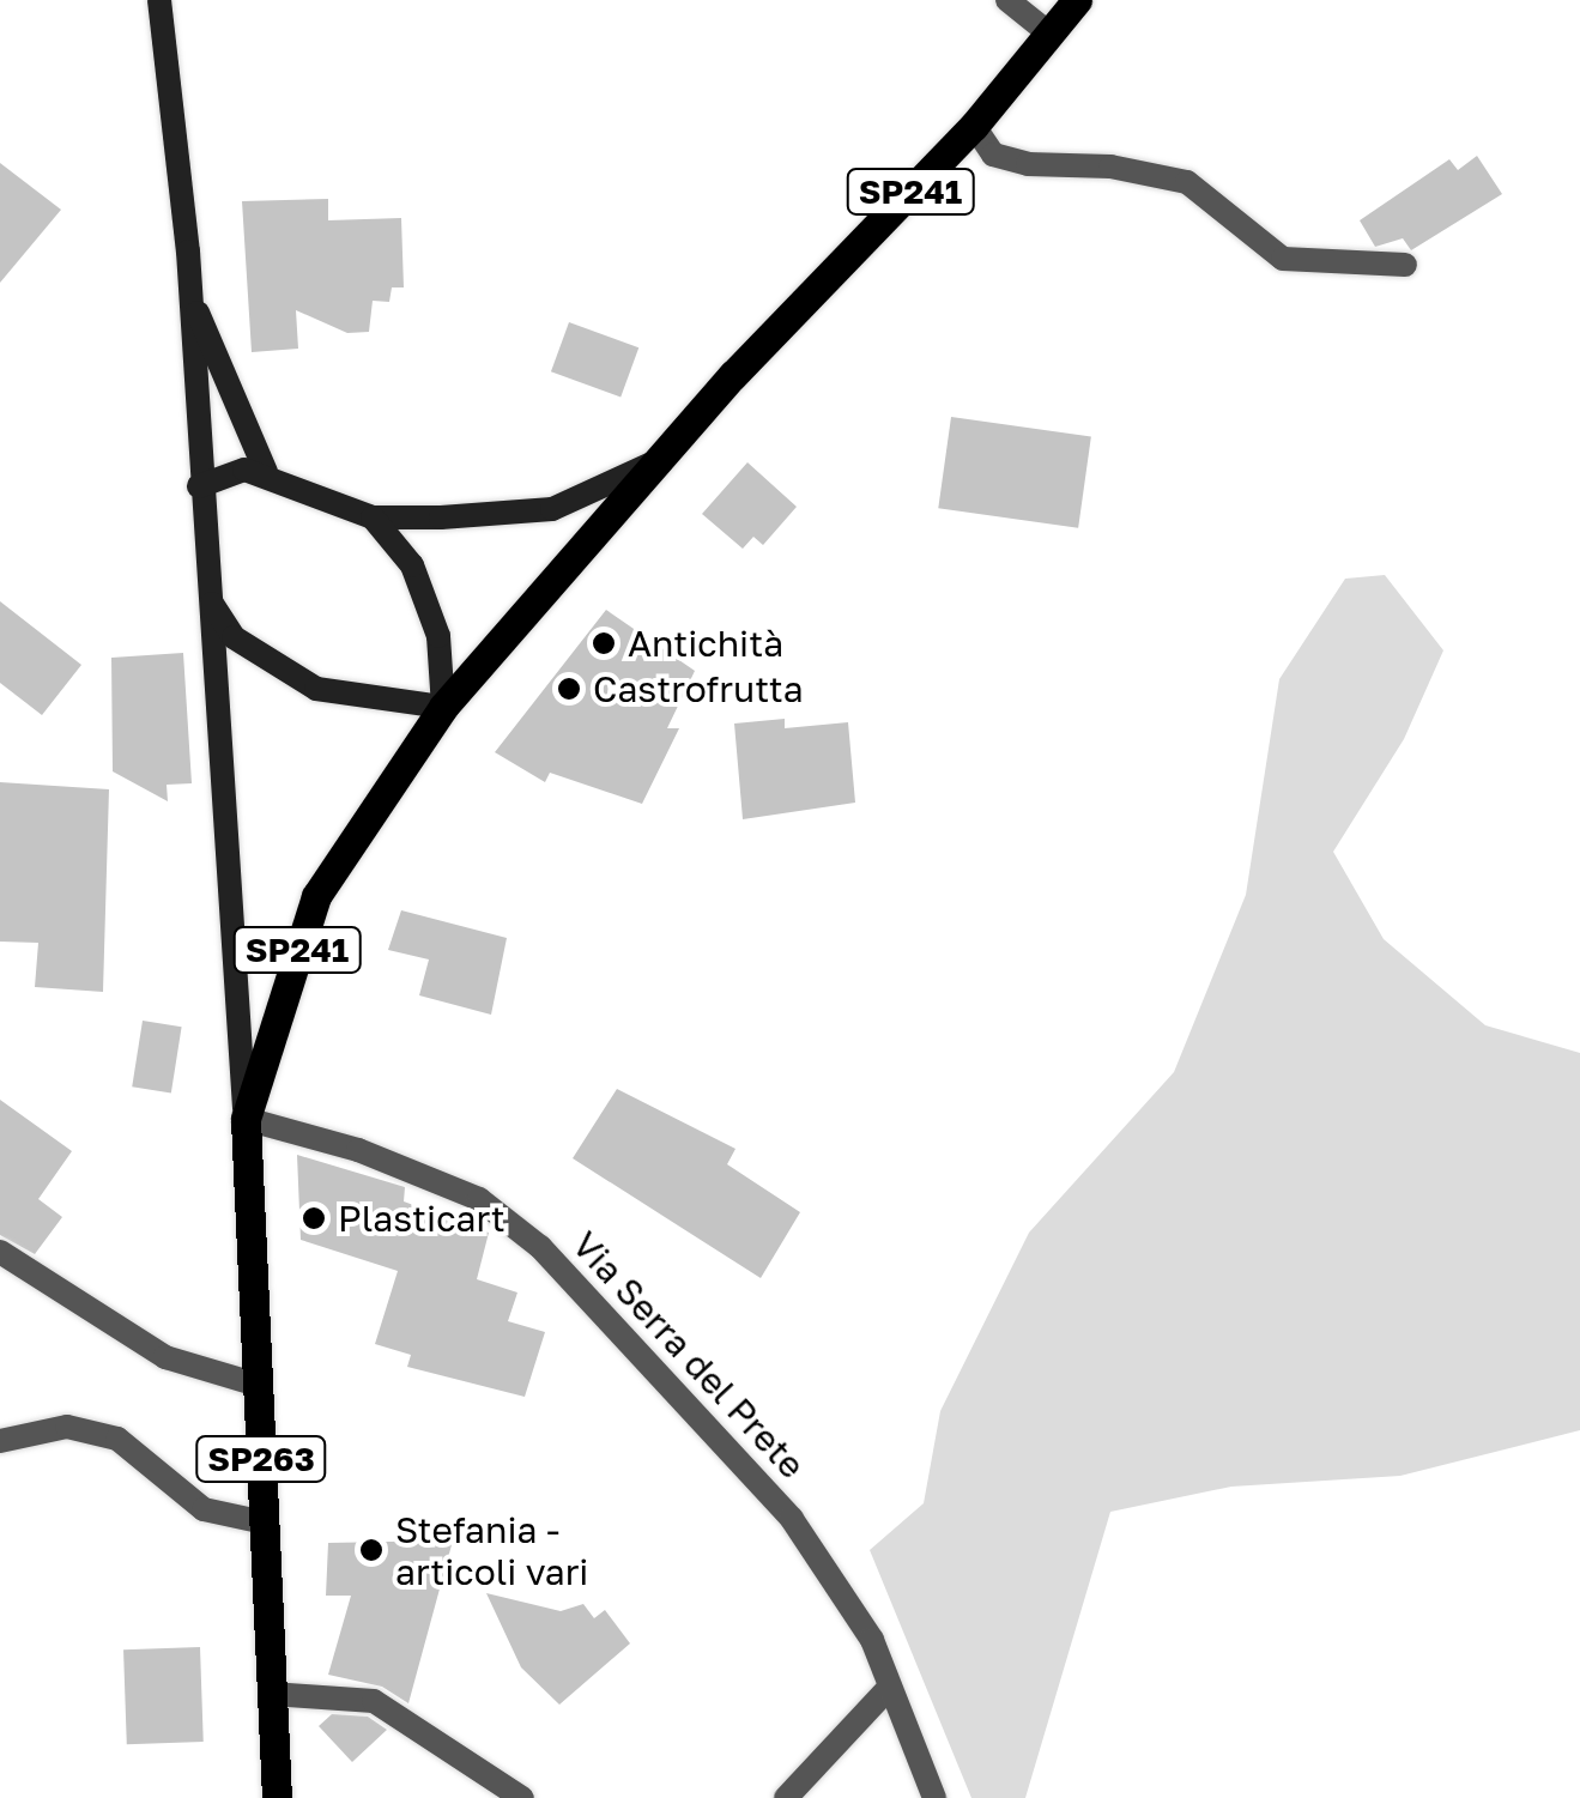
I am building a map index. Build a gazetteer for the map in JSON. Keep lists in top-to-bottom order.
{
  "streets": {
    "main road": ["SP241", "SP263"],
    "street": ["Via Serra del Prete"]
  },
  "crossings": [
    ["SP241", "Via Serra del Prete"],
    ["SP241", "SP263"],
    ["Via Serra del Prete", "SP263"]
  ],
  "places": [
    "Antichità",
    "Castrofrutta",
    "Plasticart",
    "Stefania - articoli vari"
  ]
}
